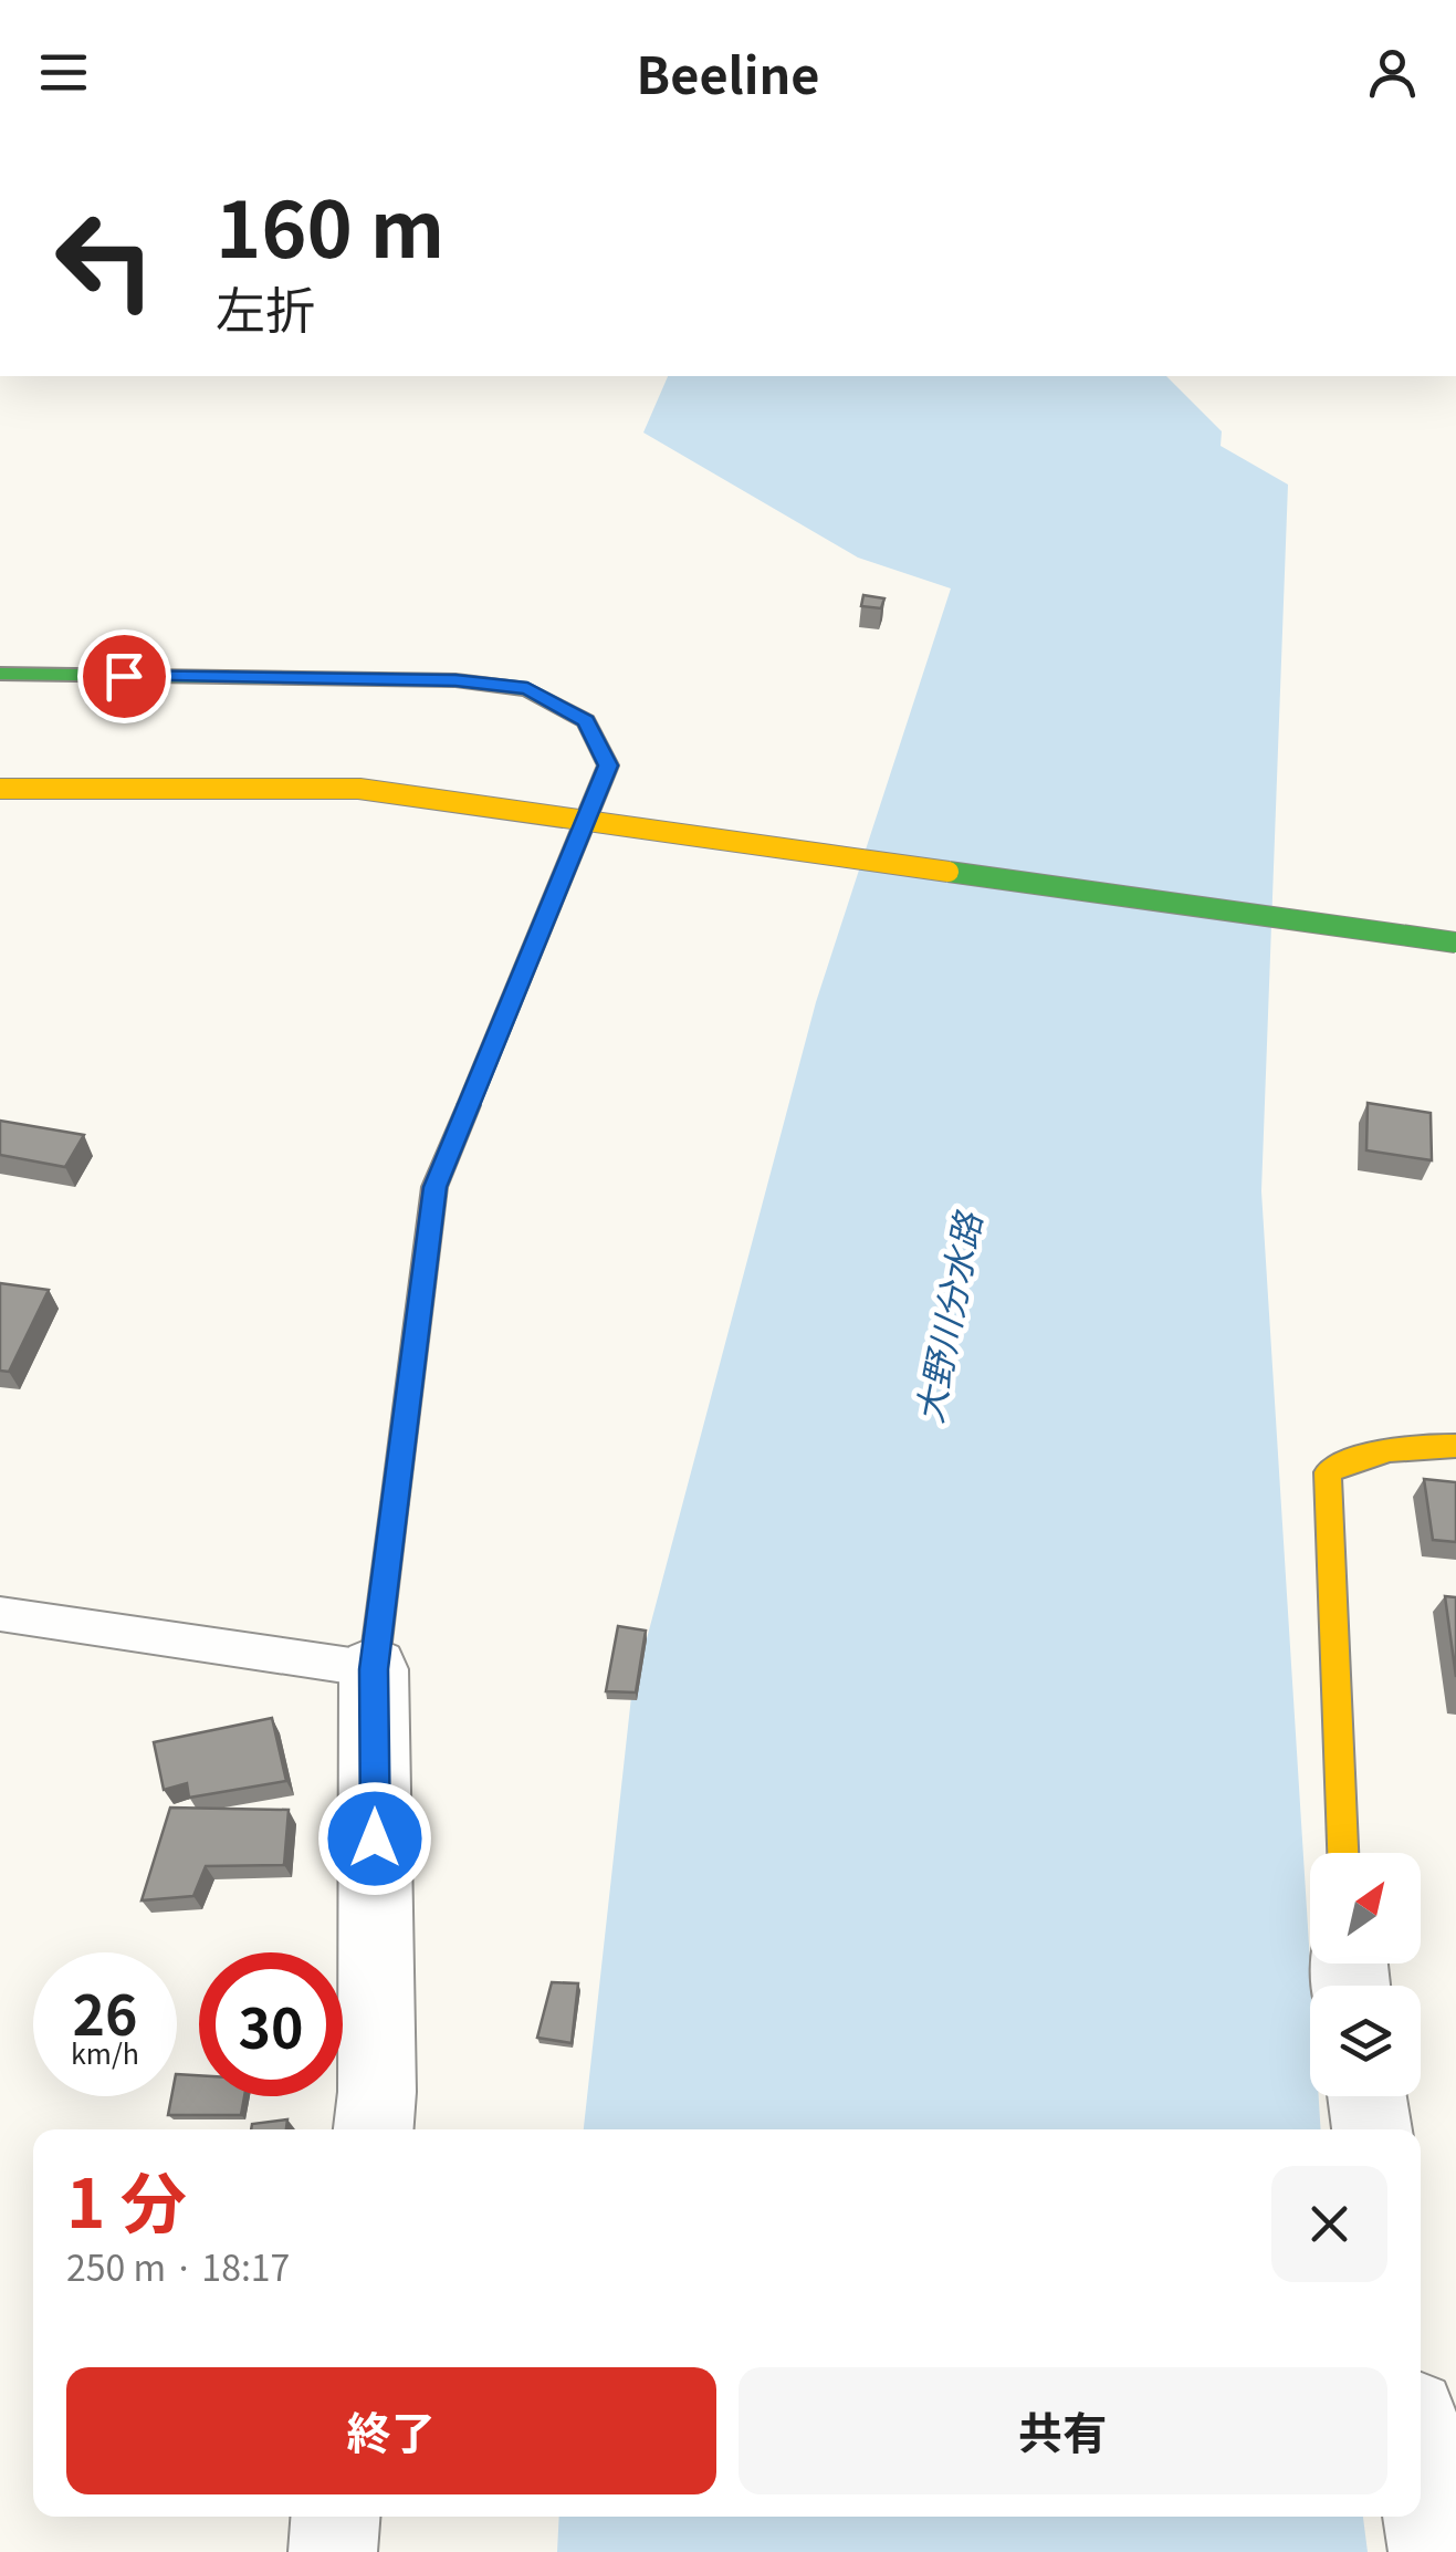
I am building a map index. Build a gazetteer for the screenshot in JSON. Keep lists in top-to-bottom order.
{
  "water": ["大野川分水路"],
  "north": "top right",
  "page": {
    "header": "Beeline",
    "turn": ["160 m", "左折"],
    "speed": "26 km/h",
    "limit": "30",
    "heading": ["1 分", "250 m · 18:17"],
    "buttons": ["終了", "共有"]
  }
}
